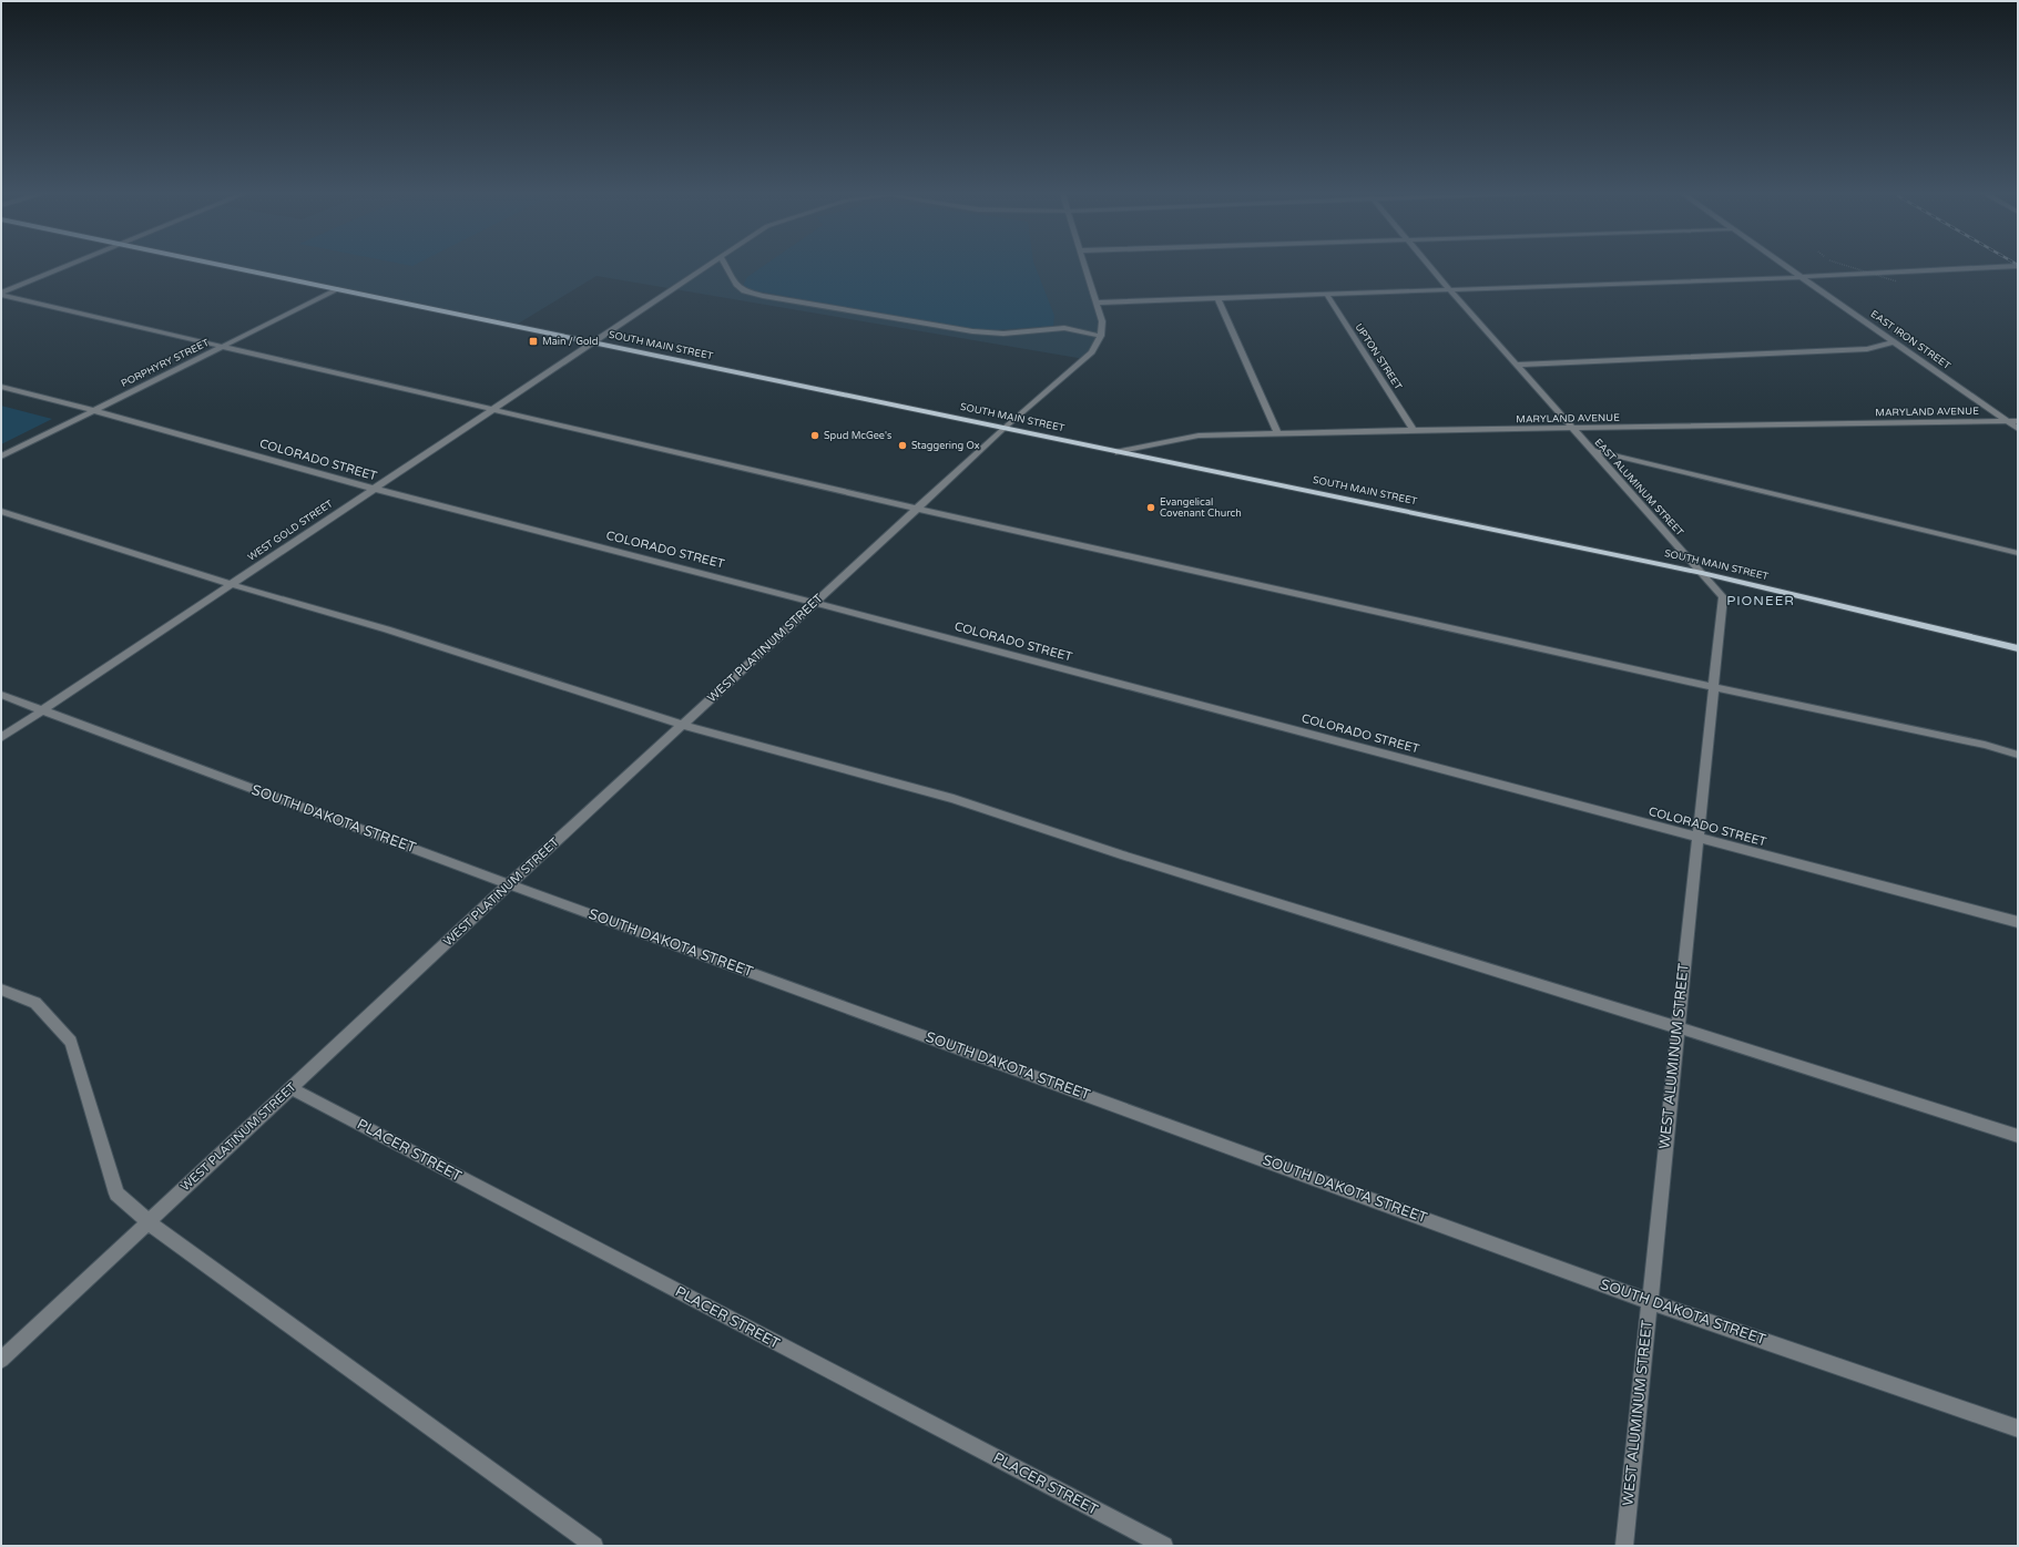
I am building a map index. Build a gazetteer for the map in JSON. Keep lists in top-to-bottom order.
{
  "streets": {
    "main road": ["SOUTH MAIN STREET"],
    "street": [
      "EAST IRON STREET",
      "UPTON STREET",
      "PORPHYRY STREET",
      "MARYLAND AVENUE",
      "COLORADO STREET",
      "EAST ALUMINUM STREET",
      "WEST GOLD STREET",
      "WEST PLATINUM STREET",
      "SOUTH DAKOTA STREET",
      "WEST ALUMINUM STREET",
      "PLACER STREET"
    ]
  },
  "crossings": [
    ["EAST IRON STREET", "MARYLAND AVENUE"],
    ["SOUTH MAIN STREET", "PORPHYRY STREET"],
    ["SOUTH MAIN STREET", "MARYLAND AVENUE"],
    ["SOUTH MAIN STREET", "EAST ALUMINUM STREET"],
    ["SOUTH MAIN STREET", "WEST GOLD STREET"],
    ["SOUTH MAIN STREET", "WEST PLATINUM STREET"],
    ["SOUTH MAIN STREET", "WEST ALUMINUM STREET"],
    ["UPTON STREET", "MARYLAND AVENUE"],
    ["PORPHYRY STREET", "COLORADO STREET"],
    ["MARYLAND AVENUE", "EAST ALUMINUM STREET"],
    ["COLORADO STREET", "WEST GOLD STREET"],
    ["COLORADO STREET", "WEST PLATINUM STREET"],
    ["COLORADO STREET", "WEST ALUMINUM STREET"],
    ["EAST ALUMINUM STREET", "WEST ALUMINUM STREET"],
    ["WEST GOLD STREET", "SOUTH DAKOTA STREET"],
    ["WEST PLATINUM STREET", "SOUTH DAKOTA STREET"],
    ["WEST PLATINUM STREET", "PLACER STREET"],
    ["SOUTH DAKOTA STREET", "WEST ALUMINUM STREET"]
  ],
  "districts": ["PIONEER"],
  "places": {
    "transit": ["Main / Gold"],
    "other": ["Spud McGee's", "Staggering Ox", "Evangelical Covenant Church"]
  }
}
